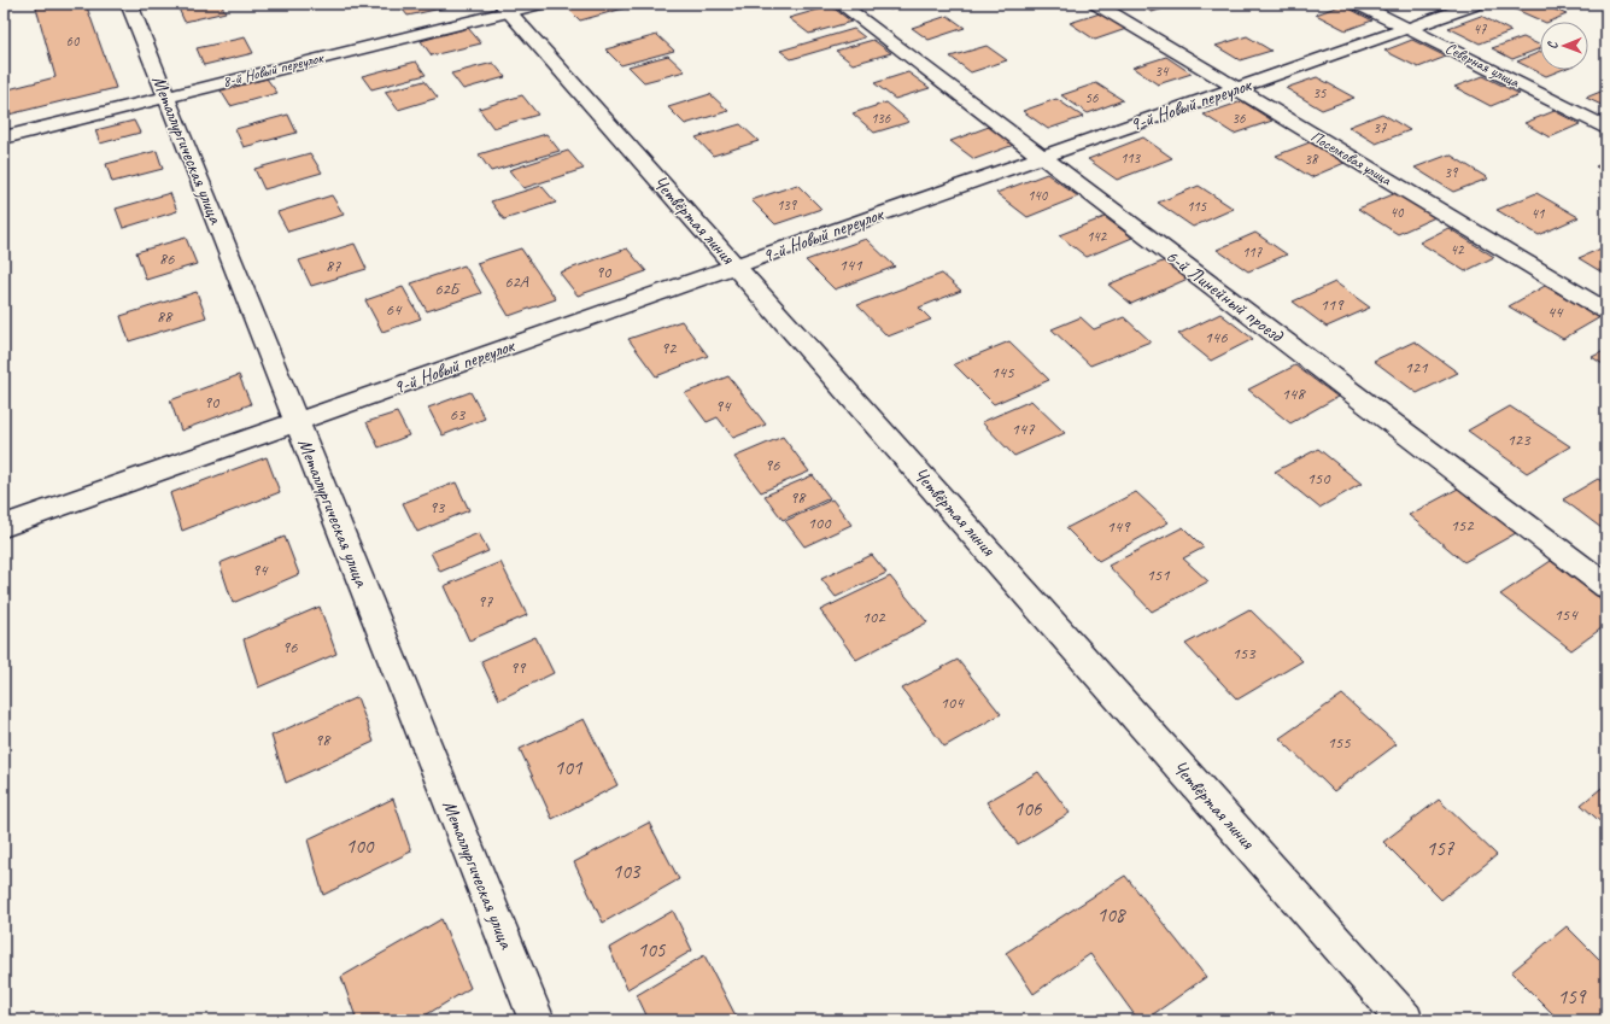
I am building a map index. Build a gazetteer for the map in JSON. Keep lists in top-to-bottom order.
{
  "streets": {
    "street": [
      "Северная улица",
      "8-й Новый переулок",
      "9-й Новый переулок",
      "Металлургическая улица",
      "Поселковая улица",
      "Четвёртая линия",
      "6-й Линейный проезд"
    ]
  },
  "crossings": [
    ["Северная улица", "9-й Новый переулок"],
    ["8-й Новый переулок", "Металлургическая улица"],
    ["8-й Новый переулок", "Четвёртая линия"],
    ["9-й Новый переулок", "Металлургическая улица"],
    ["9-й Новый переулок", "Поселковая улица"],
    ["9-й Новый переулок", "Четвёртая линия"],
    ["9-й Новый переулок", "6-й Линейный проезд"]
  ],
  "house_numbers": [
    "47",
    "60",
    "34",
    "35",
    "56",
    "136",
    "36",
    "37",
    "113",
    "38",
    "39",
    "140",
    "139",
    "115",
    "40",
    "41",
    "142",
    "42",
    "117",
    "86",
    "141",
    "87",
    "90",
    "62А",
    "62Б",
    "119",
    "64",
    "44",
    "88",
    "146",
    "92",
    "121",
    "145",
    "148",
    "90",
    "94",
    "63",
    "147",
    "123",
    "96",
    "150",
    "98",
    "93",
    "100",
    "152",
    "149",
    "94",
    "151",
    "97",
    "154",
    "102",
    "96",
    "153",
    "99",
    "104",
    "98",
    "155",
    "101",
    "106",
    "100",
    "157",
    "103",
    "108",
    "105",
    "159"
  ],
  "north": "left"
}
